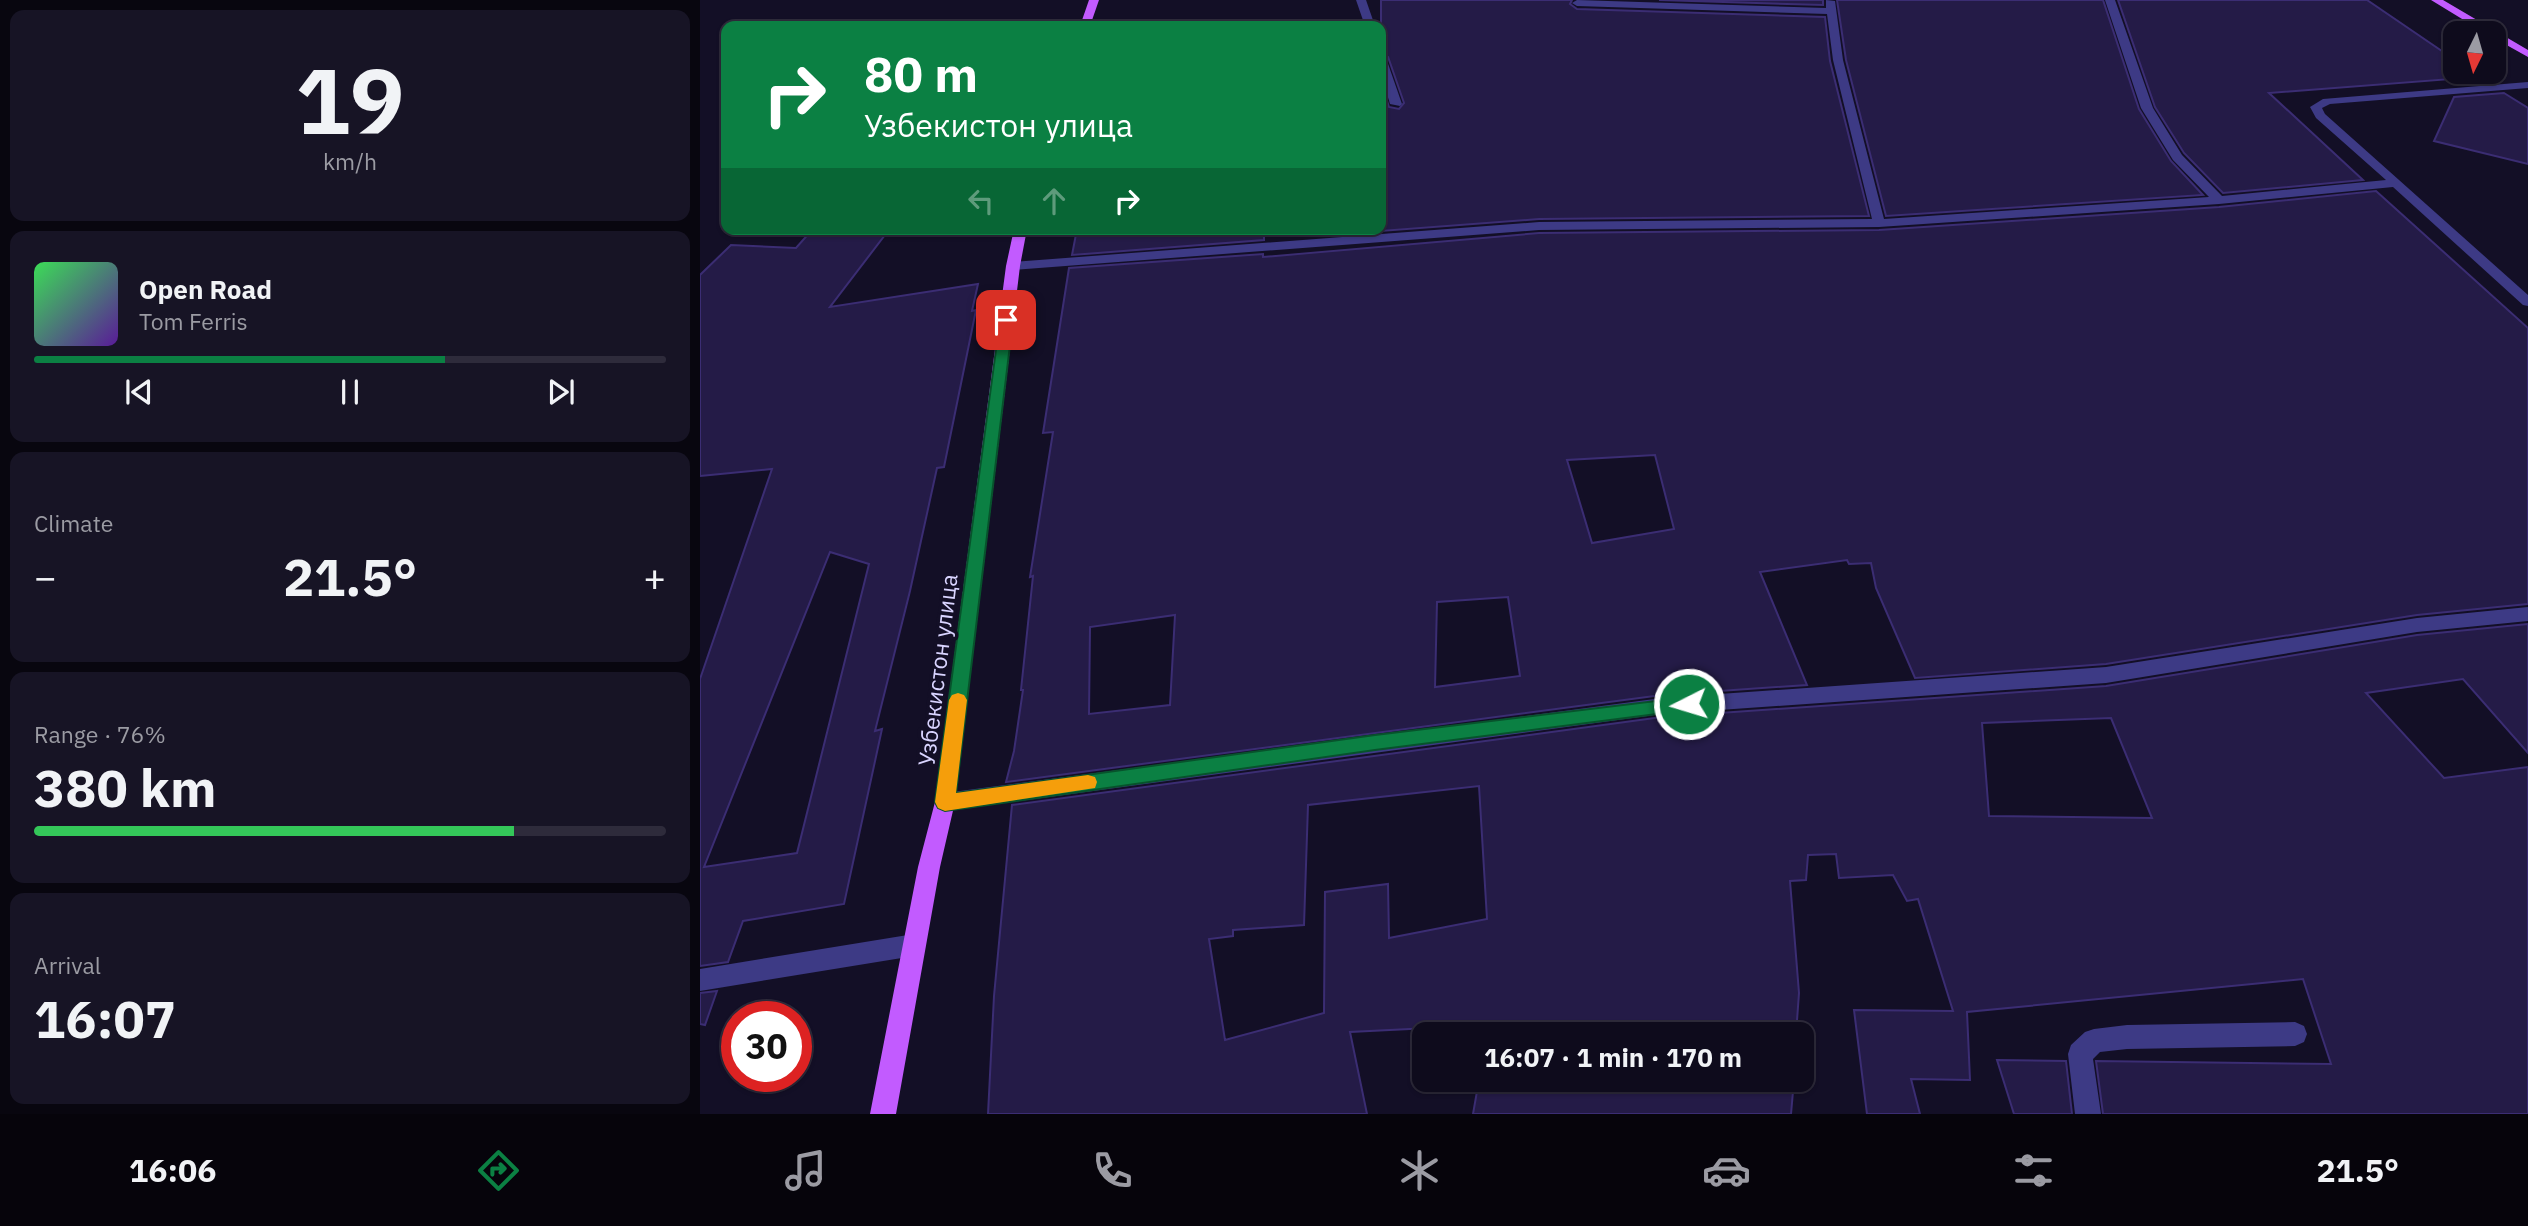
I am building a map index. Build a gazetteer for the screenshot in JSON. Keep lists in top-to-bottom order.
{
  "streets": {
    "main road": ["Узбекистон улица"]
  },
  "north": "bottom",
  "page": {
    "tile": [
      ["19", "km/h"],
      "Climate",
      ["Range · 76%", "380 km"],
      ["Arrival", "16:07"]
    ],
    "turn": ["80 m", "Узбекистон улица"],
    "song": ["Open Road", "Tom Ferris"],
    "heat": ["−", "21.5°", "+"],
    "limit": "30",
    "trip": "16:07 · 1 min · 170 m",
    "tabs": ["16:06", "21.5°"]
  }
}
